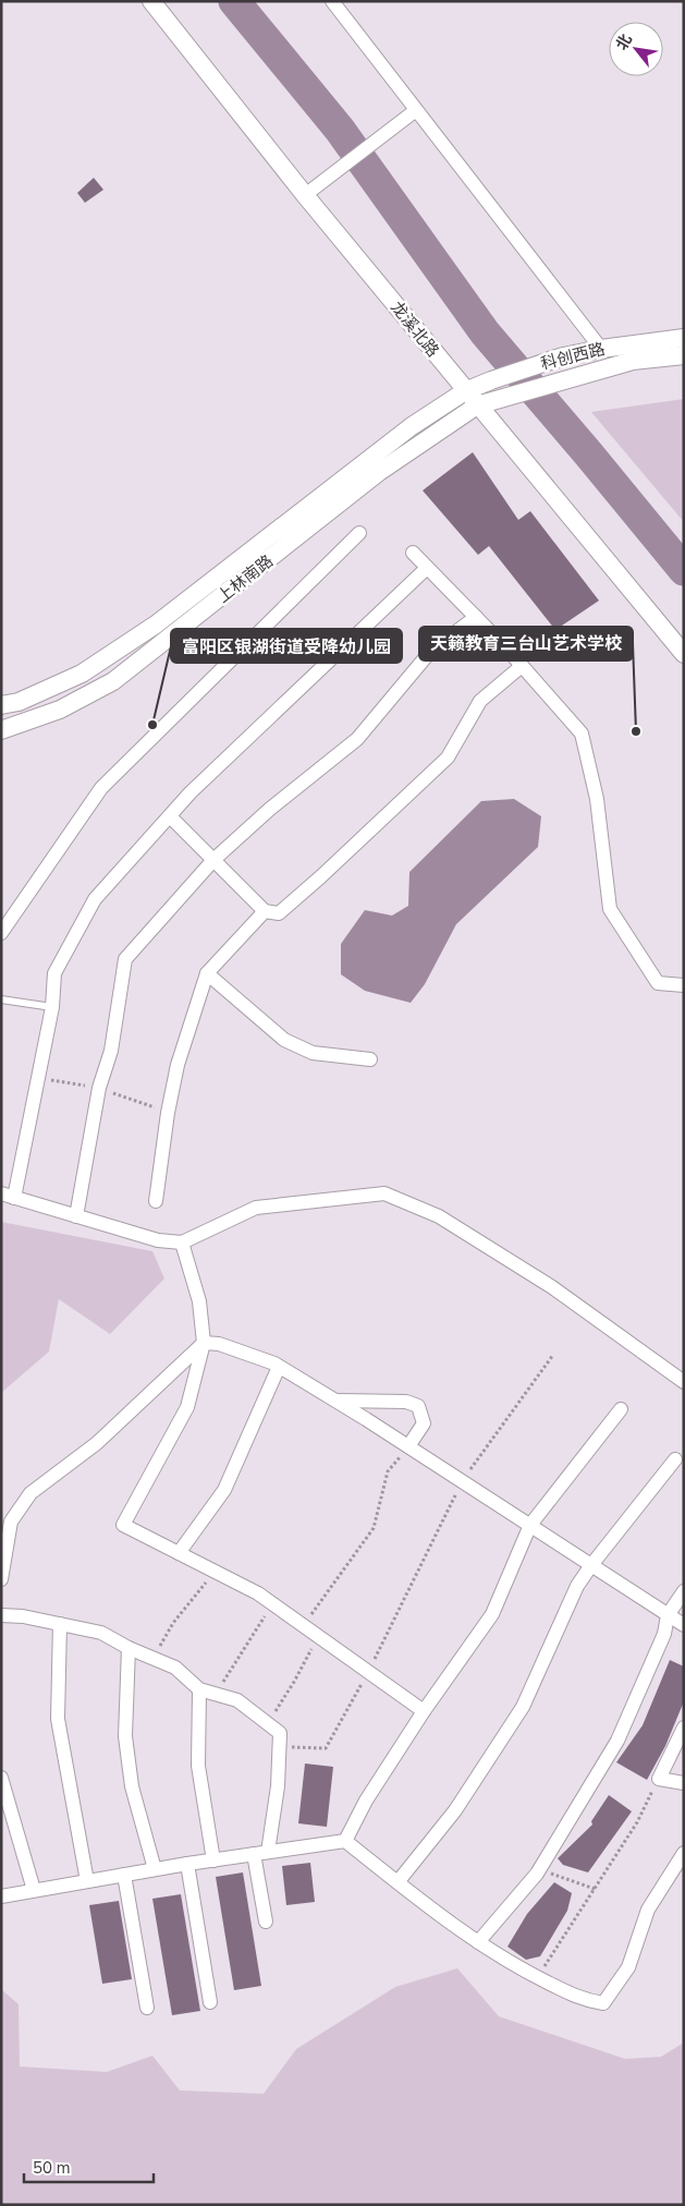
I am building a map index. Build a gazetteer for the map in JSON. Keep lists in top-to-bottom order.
{
  "streets": {
    "street": ["龙溪北路", "科创西路", "上林南路"]
  },
  "crossings": [
    ["龙溪北路", "科创西路"],
    ["龙溪北路", "上林南路"],
    ["科创西路", "上林南路"]
  ],
  "places": ["富阳区银湖街道受降幼儿园", "天籁教育三台山艺术学校"],
  "scale_bar": "50 m",
  "north": "top left"
}
